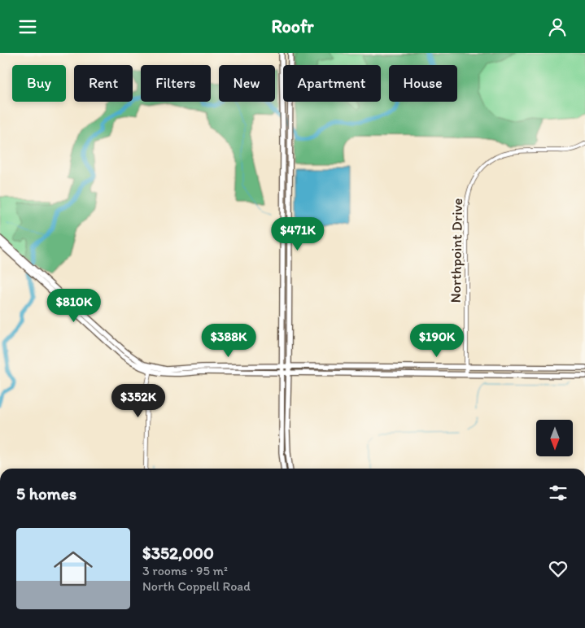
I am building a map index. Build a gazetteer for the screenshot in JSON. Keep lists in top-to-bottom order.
{
  "streets": {
    "street": ["Northpoint Drive"]
  },
  "north": "bottom",
  "page": {
    "header": "Roofr",
    "chip": [
      "Buy",
      "Rent",
      "Filters",
      "New",
      "Apartment",
      "House"
    ],
    "price": [
      "$471K",
      "$810K",
      "$388K",
      "$190K",
      "$352K"
    ],
    "heading": "5 homes",
    "list": [
      {
        "name": "$352,000",
        "note": "3 rooms · 95 m² · North Coppell Road"
      }
    ]
  }
}
